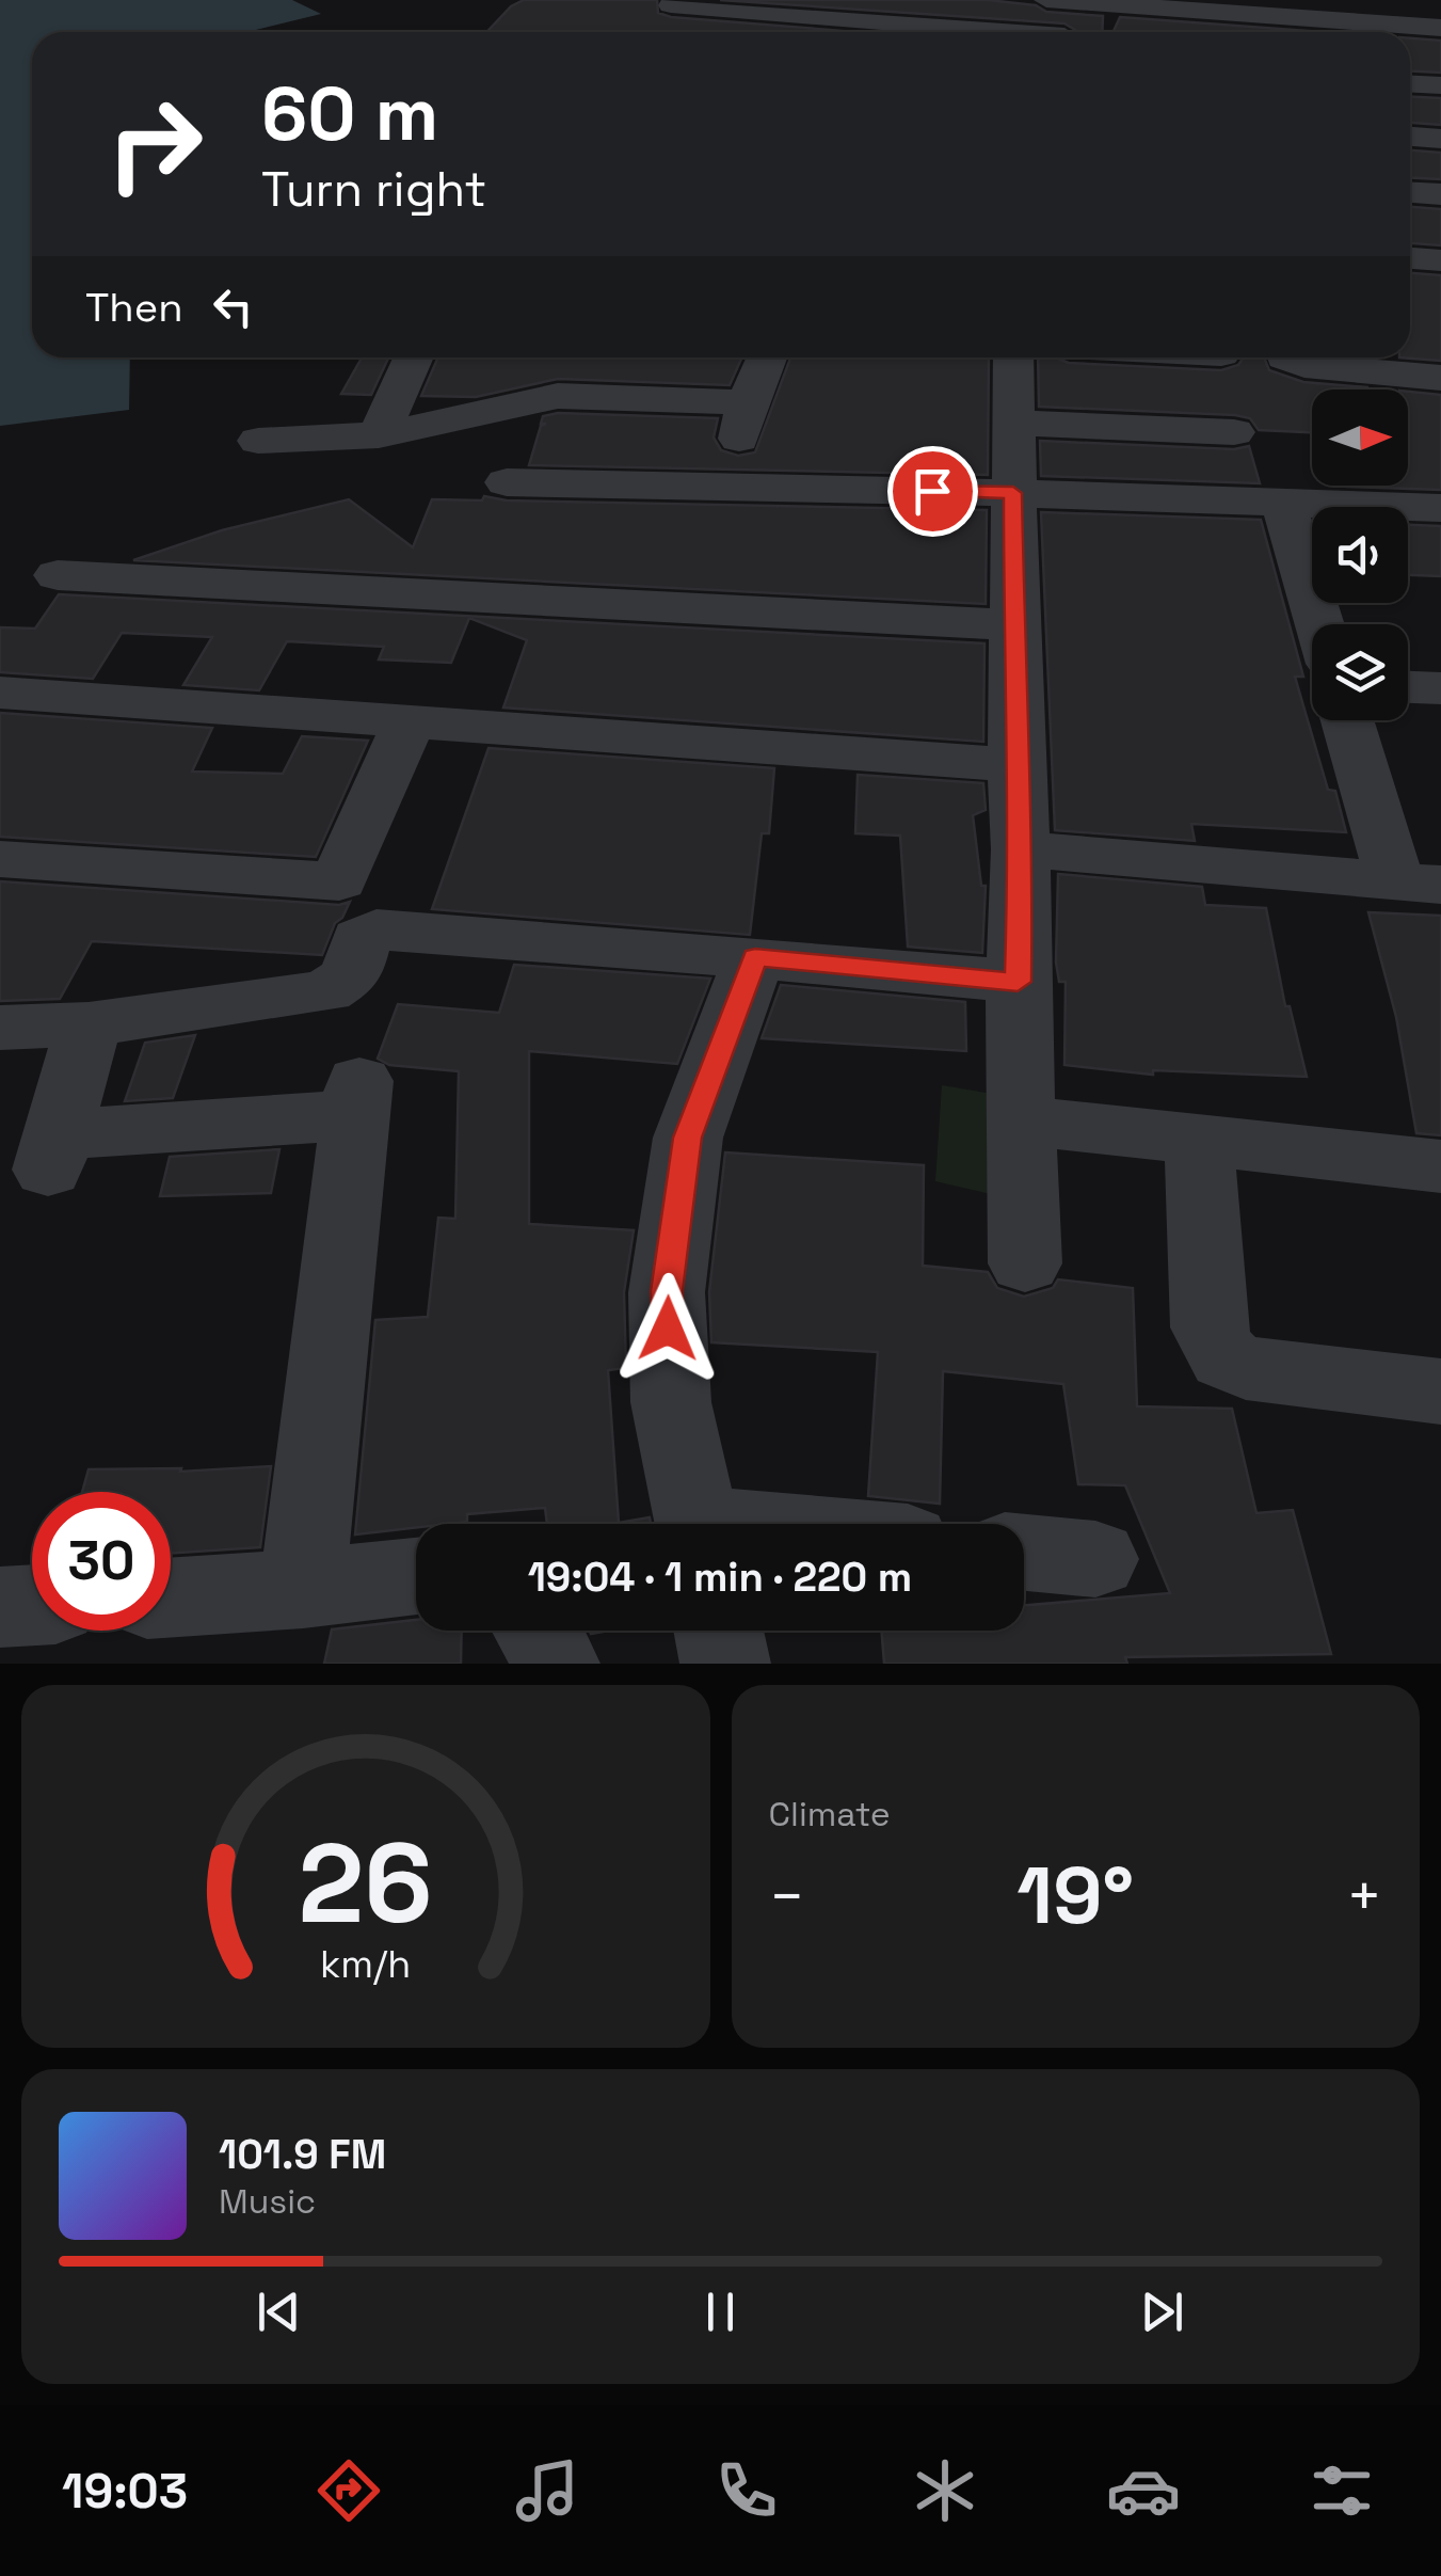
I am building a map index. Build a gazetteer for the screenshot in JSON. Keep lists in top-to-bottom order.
{
  "north": "right",
  "page": {
    "turn": ["60 m", "Turn right"],
    "then": "Then",
    "limit": "30",
    "trip": "19:04 · 1 min · 220 m",
    "tile": "Climate",
    "heat": ["−", "19°", "+"],
    "song": ["101.9 FM", "Music"],
    "tabs": "19:03",
    "gauge": ["26", "km/h"]
  }
}
